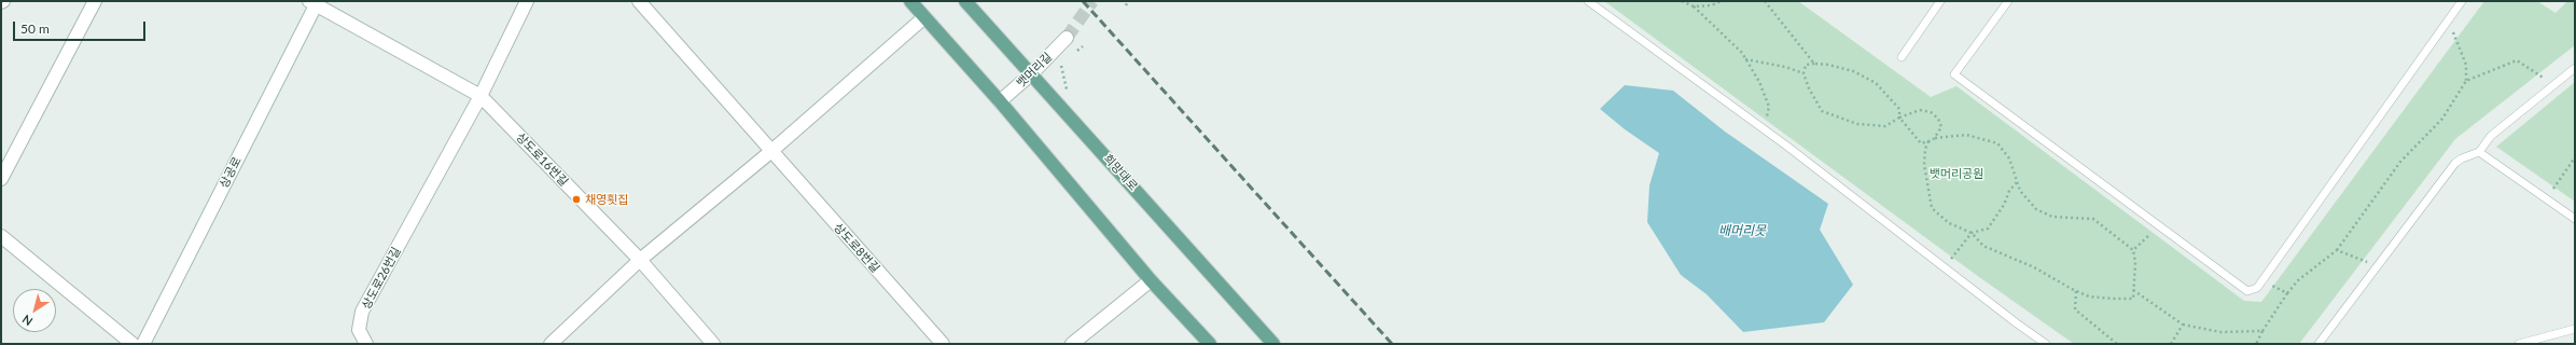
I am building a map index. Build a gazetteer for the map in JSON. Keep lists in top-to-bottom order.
{
  "streets": {
    "main road": ["희망대로"],
    "street": [
      "뱃머리길",
      "상도로16번길",
      "상공로",
      "상도로8번길",
      "상도로26번길"
    ]
  },
  "crossings": [
    ["뱃머리길", "희망대로"],
    ["상도로16번길", "상공로"],
    ["상도로16번길", "상도로26번길"]
  ],
  "water": ["배머리못"],
  "parks": ["뱃머리공원"],
  "places": ["채영횟집"],
  "scale_bar": "50 m",
  "north": "bottom left"
}
